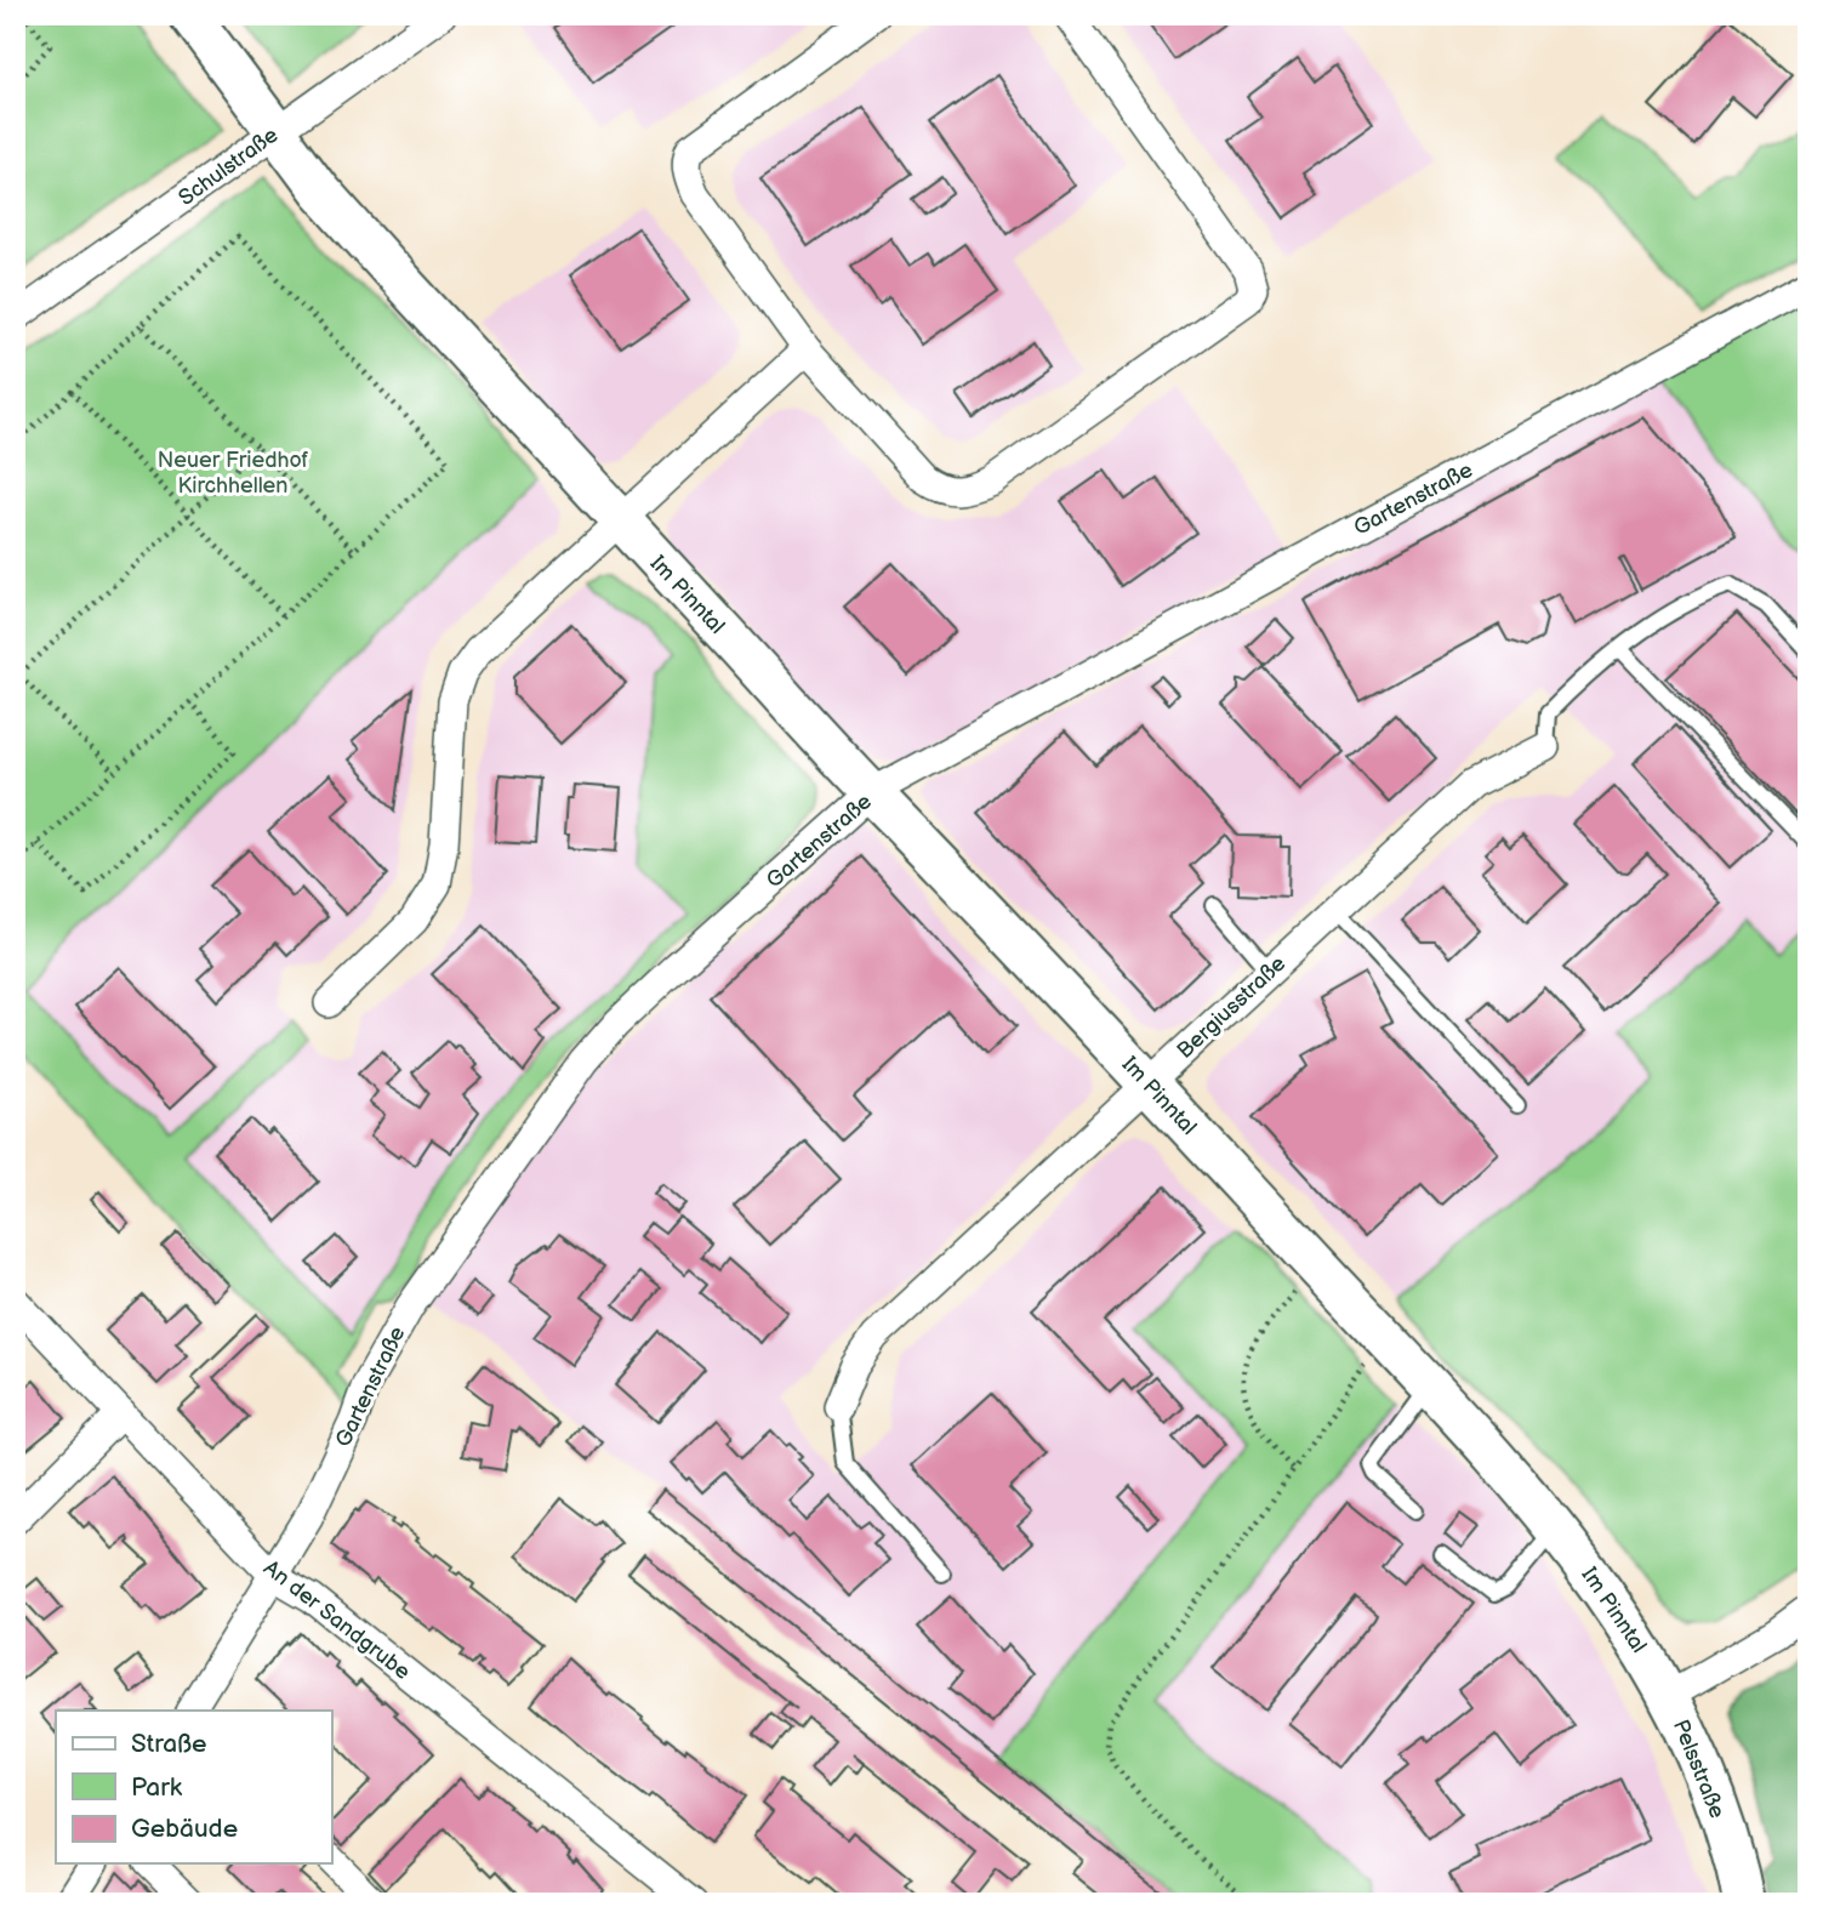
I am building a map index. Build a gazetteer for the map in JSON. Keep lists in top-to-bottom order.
{
  "streets": {
    "main road": ["Im Pinntal", "Pelsstraße"],
    "street": [
      "Schulstraße",
      "Gartenstraße",
      "Bergiusstraße",
      "An der Sandgrube"
    ]
  },
  "crossings": [
    ["Schulstraße", "Im Pinntal"],
    ["Gartenstraße", "Im Pinntal"],
    ["Gartenstraße", "An der Sandgrube"],
    ["Im Pinntal", "Bergiusstraße"],
    ["Im Pinntal", "Pelsstraße"]
  ],
  "parks": ["Neuer Friedhof Kirchhellen"],
  "legend": ["Straße", "Park", "Gebäude"]
}
